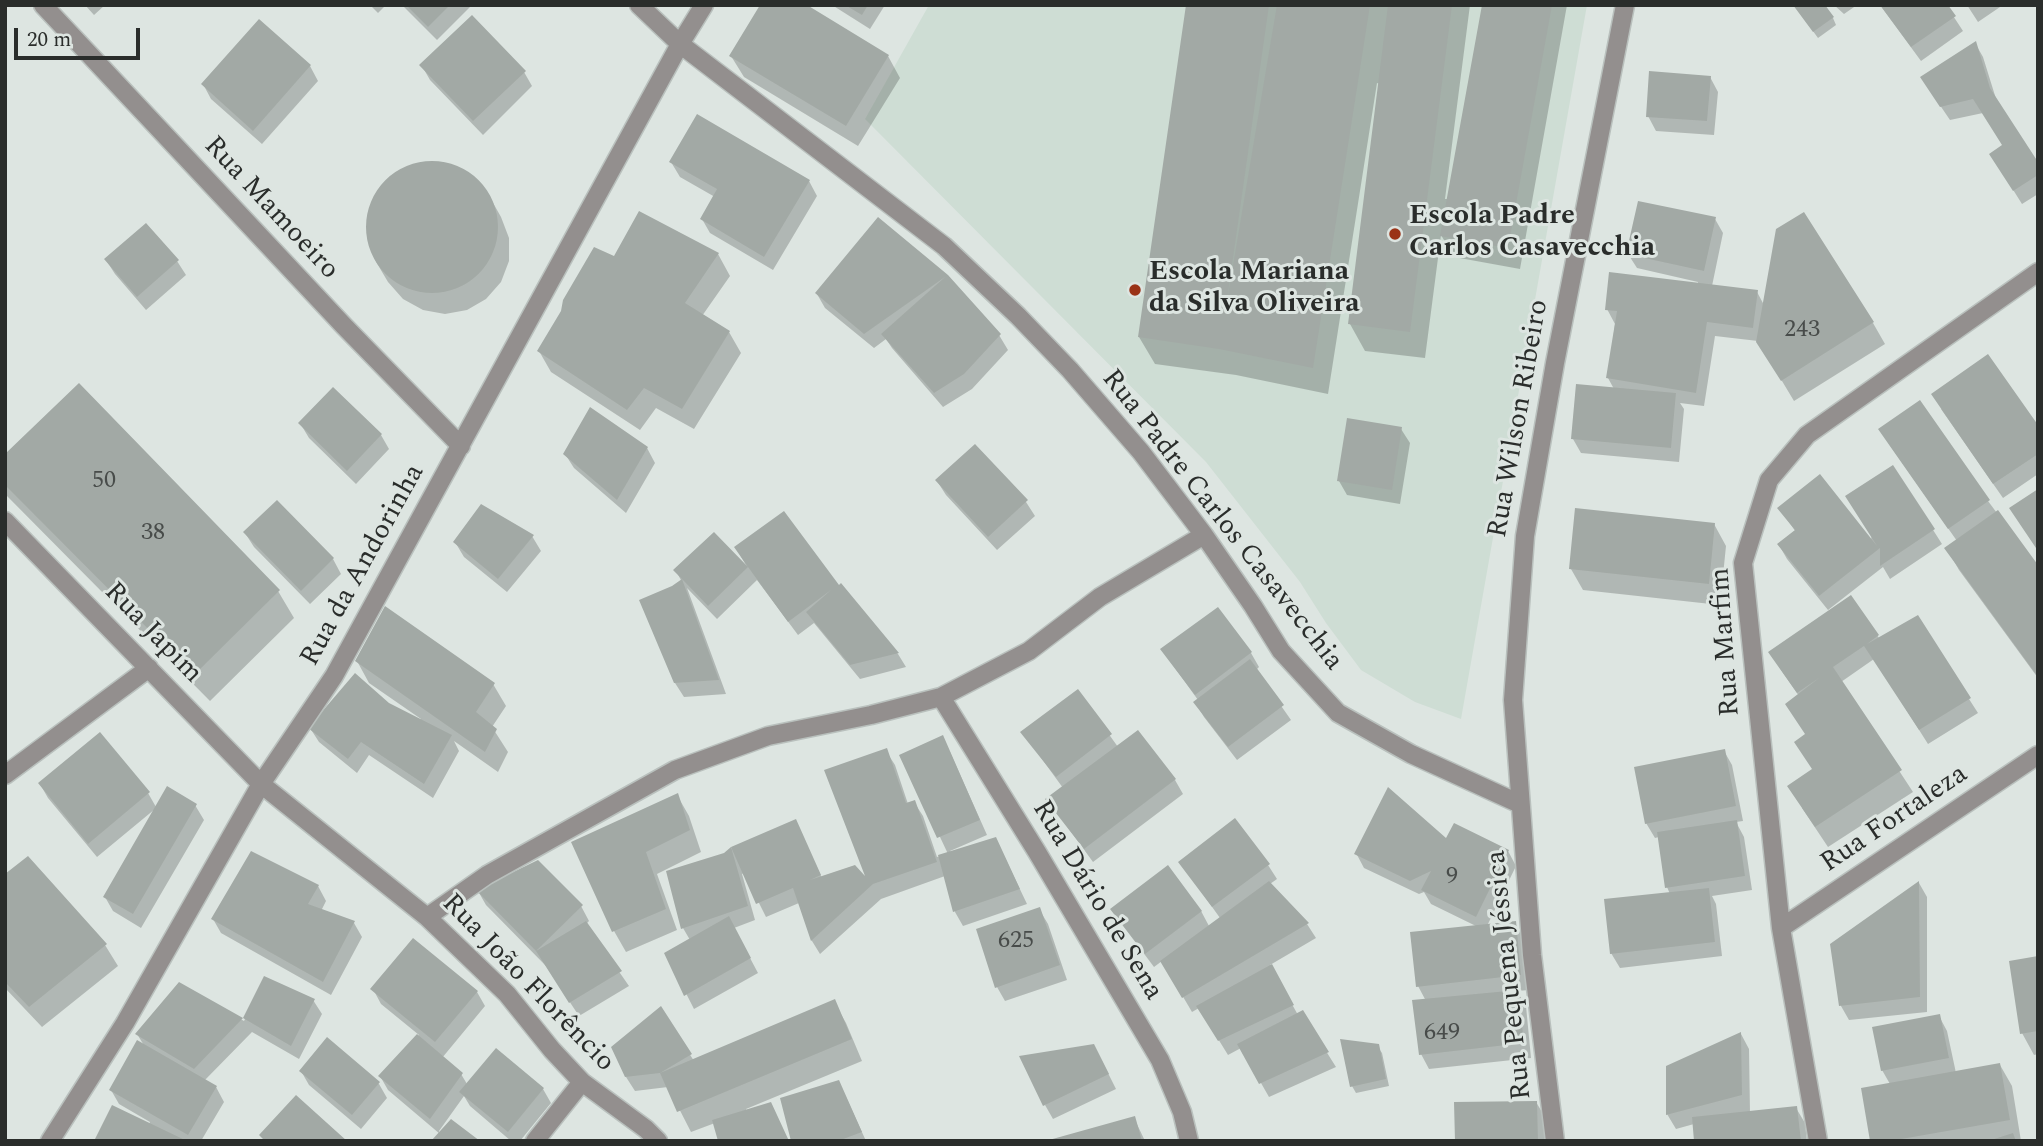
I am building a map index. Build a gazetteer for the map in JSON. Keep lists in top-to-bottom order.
{
  "streets": {
    "street": [
      "Rua Mamoeiro",
      "Rua Wilson Ribeiro",
      "Rua Padre Carlos Casavecchia",
      "Rua da Andorinha",
      "Rua Japim",
      "Rua Marfim",
      "Rua Fortaleza",
      "Rua Dário de Sena",
      "Rua Pequena Jéssica",
      "Rua João Florêncio"
    ]
  },
  "crossings": [
    ["Rua Mamoeiro", "Rua da Andorinha"],
    ["Rua Wilson Ribeiro", "Rua Padre Carlos Casavecchia"],
    ["Rua Wilson Ribeiro", "Rua Pequena Jéssica"],
    ["Rua Padre Carlos Casavecchia", "Rua da Andorinha"],
    ["Rua Padre Carlos Casavecchia", "Rua Pequena Jéssica"],
    ["Rua da Andorinha", "Rua Japim"],
    ["Rua da Andorinha", "Rua João Florêncio"],
    ["Rua Japim", "Rua João Florêncio"],
    ["Rua Marfim", "Rua Fortaleza"]
  ],
  "places": ["Escola Padre Carlos Casavecchia", "Escola Mariana da Silva Oliveira"],
  "house_numbers": [
    "243",
    "50",
    "38",
    "9",
    "625",
    "649"
  ],
  "scale_bar": "20 m"
}
